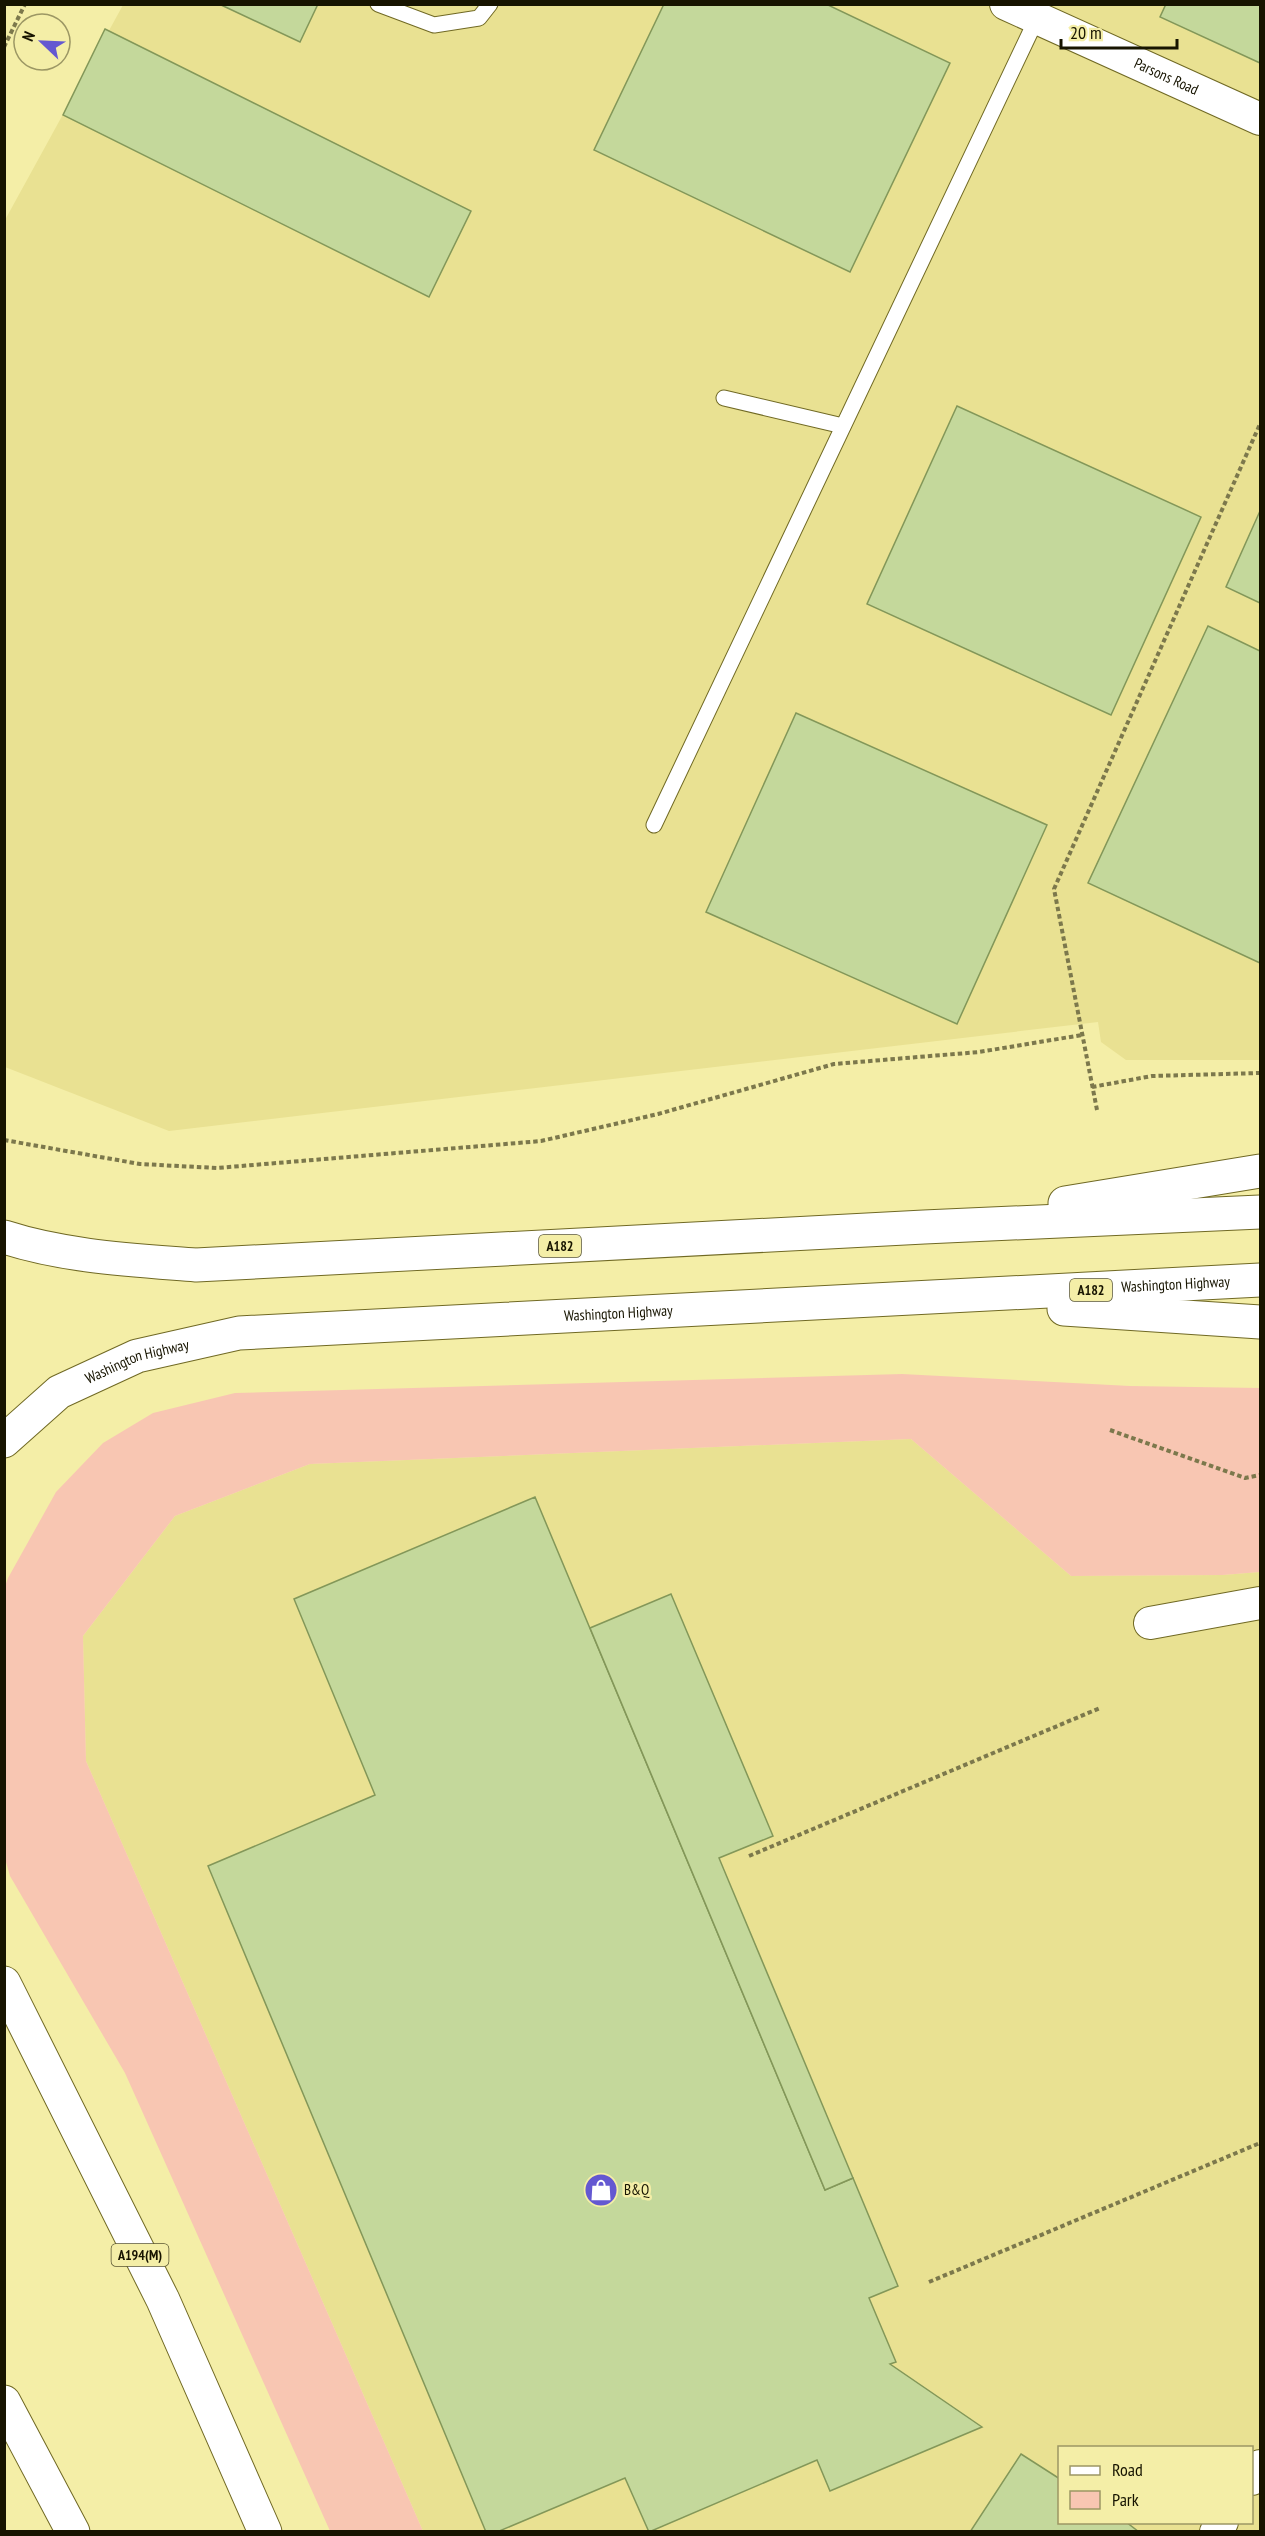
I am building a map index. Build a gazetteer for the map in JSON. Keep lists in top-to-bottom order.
{
  "streets": {
    "main road": ["A182", "Washington Highway", "A194(M)"],
    "street": ["Parsons Road"]
  },
  "places": {
    "shop": ["B&Q"]
  },
  "legend": ["Road", "Park"],
  "scale_bar": "20 m",
  "north": "top left"
}
